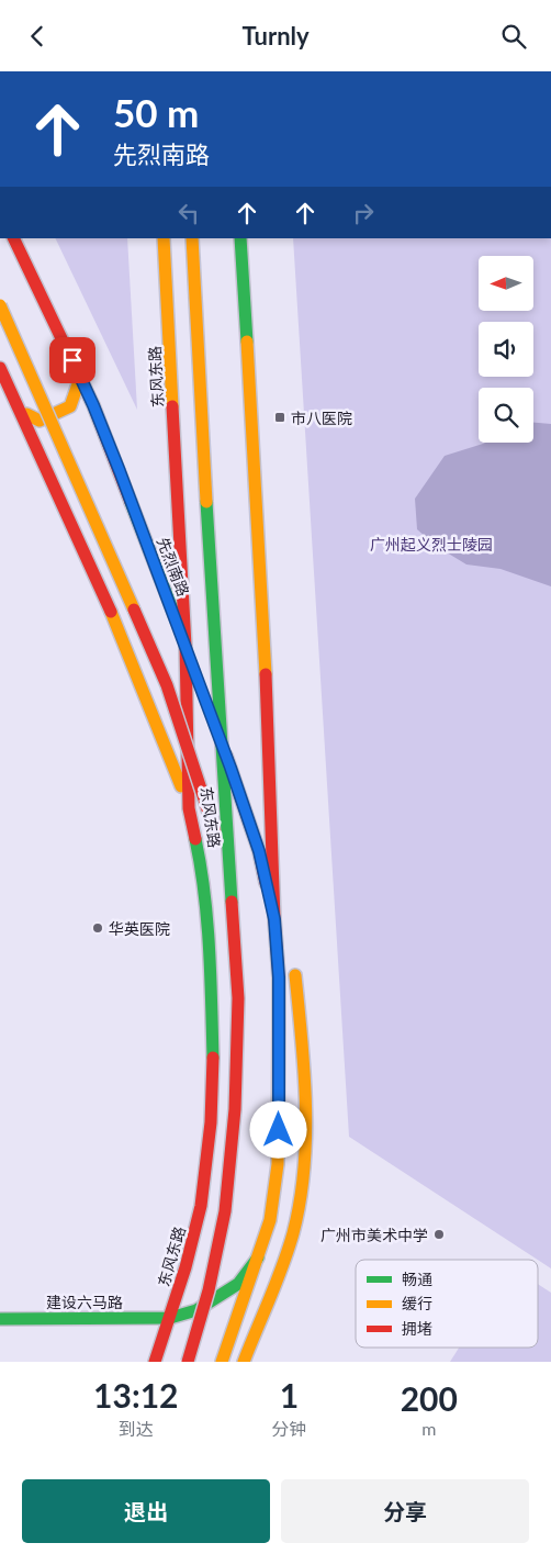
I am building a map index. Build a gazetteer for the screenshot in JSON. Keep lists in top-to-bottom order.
{
  "streets": {
    "main road": ["东风东路", "先烈南路", "建设六马路"]
  },
  "crossings": [
    ["东风东路", "先烈南路"],
    ["东风东路", "建设六马路"]
  ],
  "parks": ["广州起义烈士陵园"],
  "places": {
    "transit": ["市八医院"],
    "other": ["华英医院", "广州市美术中学"]
  },
  "legend": ["畅通", "缓行", "拥堵"],
  "north": "left",
  "page": {
    "header": "Turnly",
    "turn": ["50 m", "先烈南路"],
    "eta": [
      "13:12",
      "到达",
      "1",
      "分钟",
      "200",
      "m"
    ],
    "buttons": ["退出", "分享"]
  }
}
